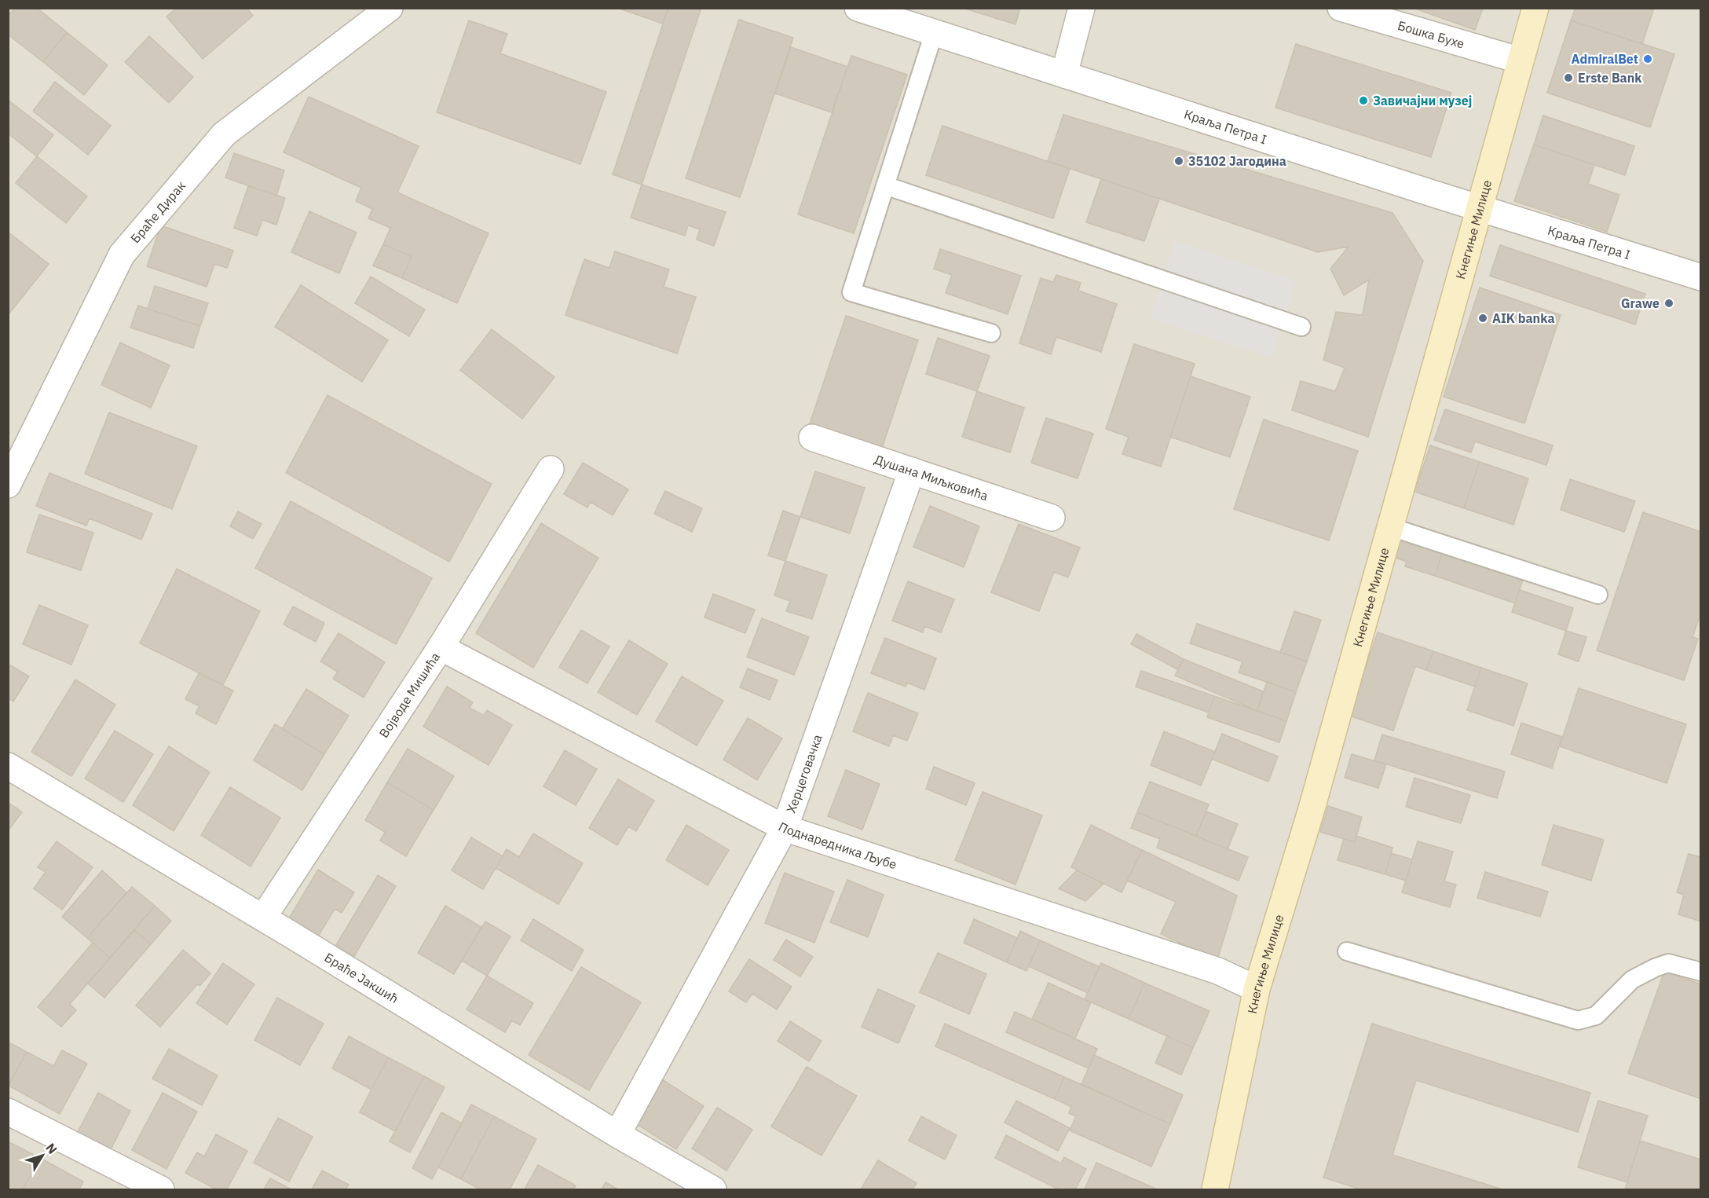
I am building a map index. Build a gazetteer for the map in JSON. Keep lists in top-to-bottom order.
{
  "streets": {
    "street": [
      "Бошка Бухе",
      "Краља Петра I",
      "Браће Дирак",
      "Кнегиње Милице",
      "Душана Миљковића",
      "Војводе Мишића",
      "Херцеговачка",
      "Поднаредника Љубе",
      "Браће Јакшић"
    ]
  },
  "crossings": [
    ["Бошка Бухе", "Кнегиње Милице"],
    ["Краља Петра I", "Кнегиње Милице"],
    ["Кнегиње Милице", "Поднаредника Љубе"],
    ["Душана Миљковића", "Херцеговачка"],
    ["Војводе Мишића", "Поднаредника Љубе"],
    ["Војводе Мишића", "Браће Јакшић"],
    ["Херцеговачка", "Поднаредника Љубе"],
    ["Херцеговачка", "Браће Јакшић"]
  ],
  "places": [
    "AdmiralBet",
    "Erste Bank",
    "Завичајни музеј",
    "35102 Јагодина",
    "Grawe",
    "AIK banka"
  ],
  "north": "top right"
}
